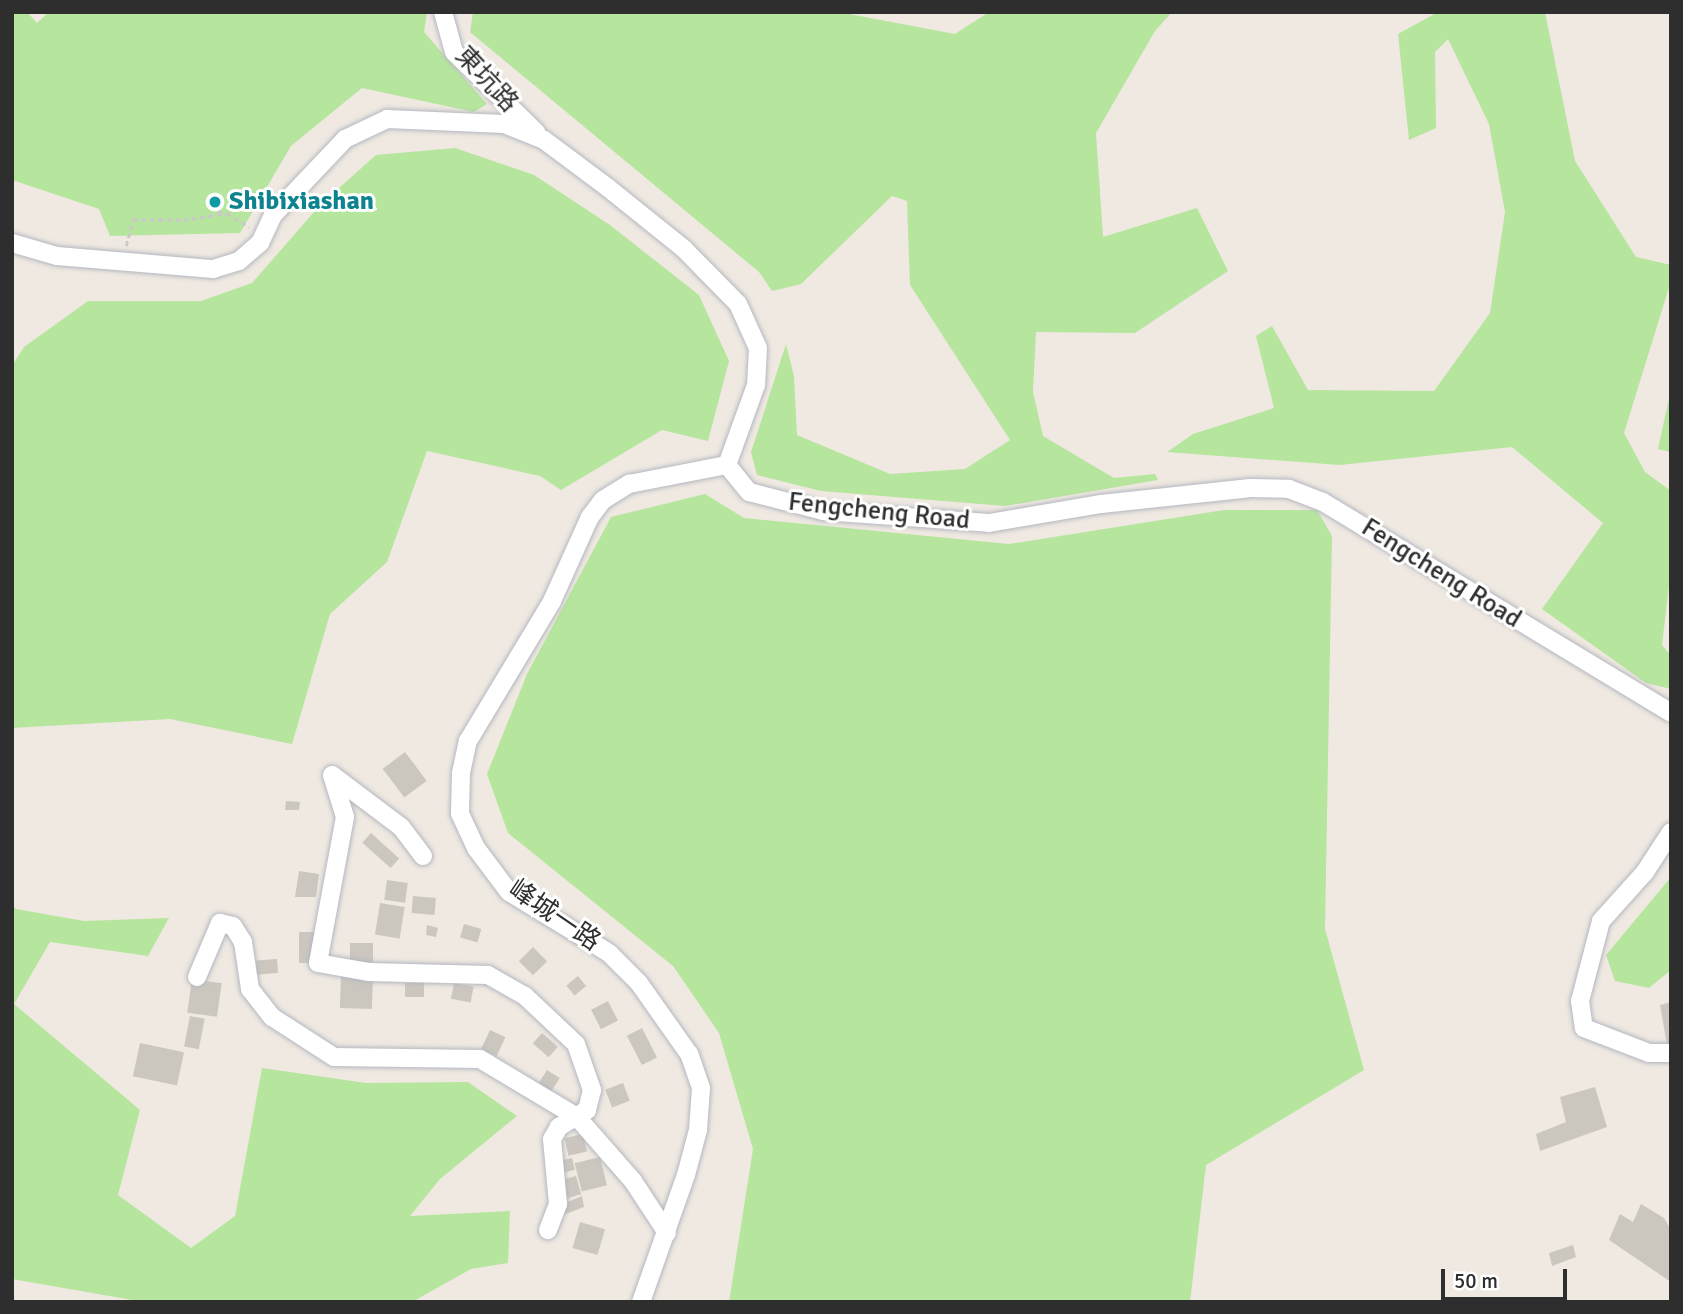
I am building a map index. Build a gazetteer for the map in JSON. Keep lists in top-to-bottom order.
{
  "streets": {
    "street": ["東坑路", "Fengcheng Road", "峰城一路"]
  },
  "crossings": [
    ["Fengcheng Road", "峰城一路"]
  ],
  "places": ["Shibixiashan"],
  "scale_bar": "50 m"
}
